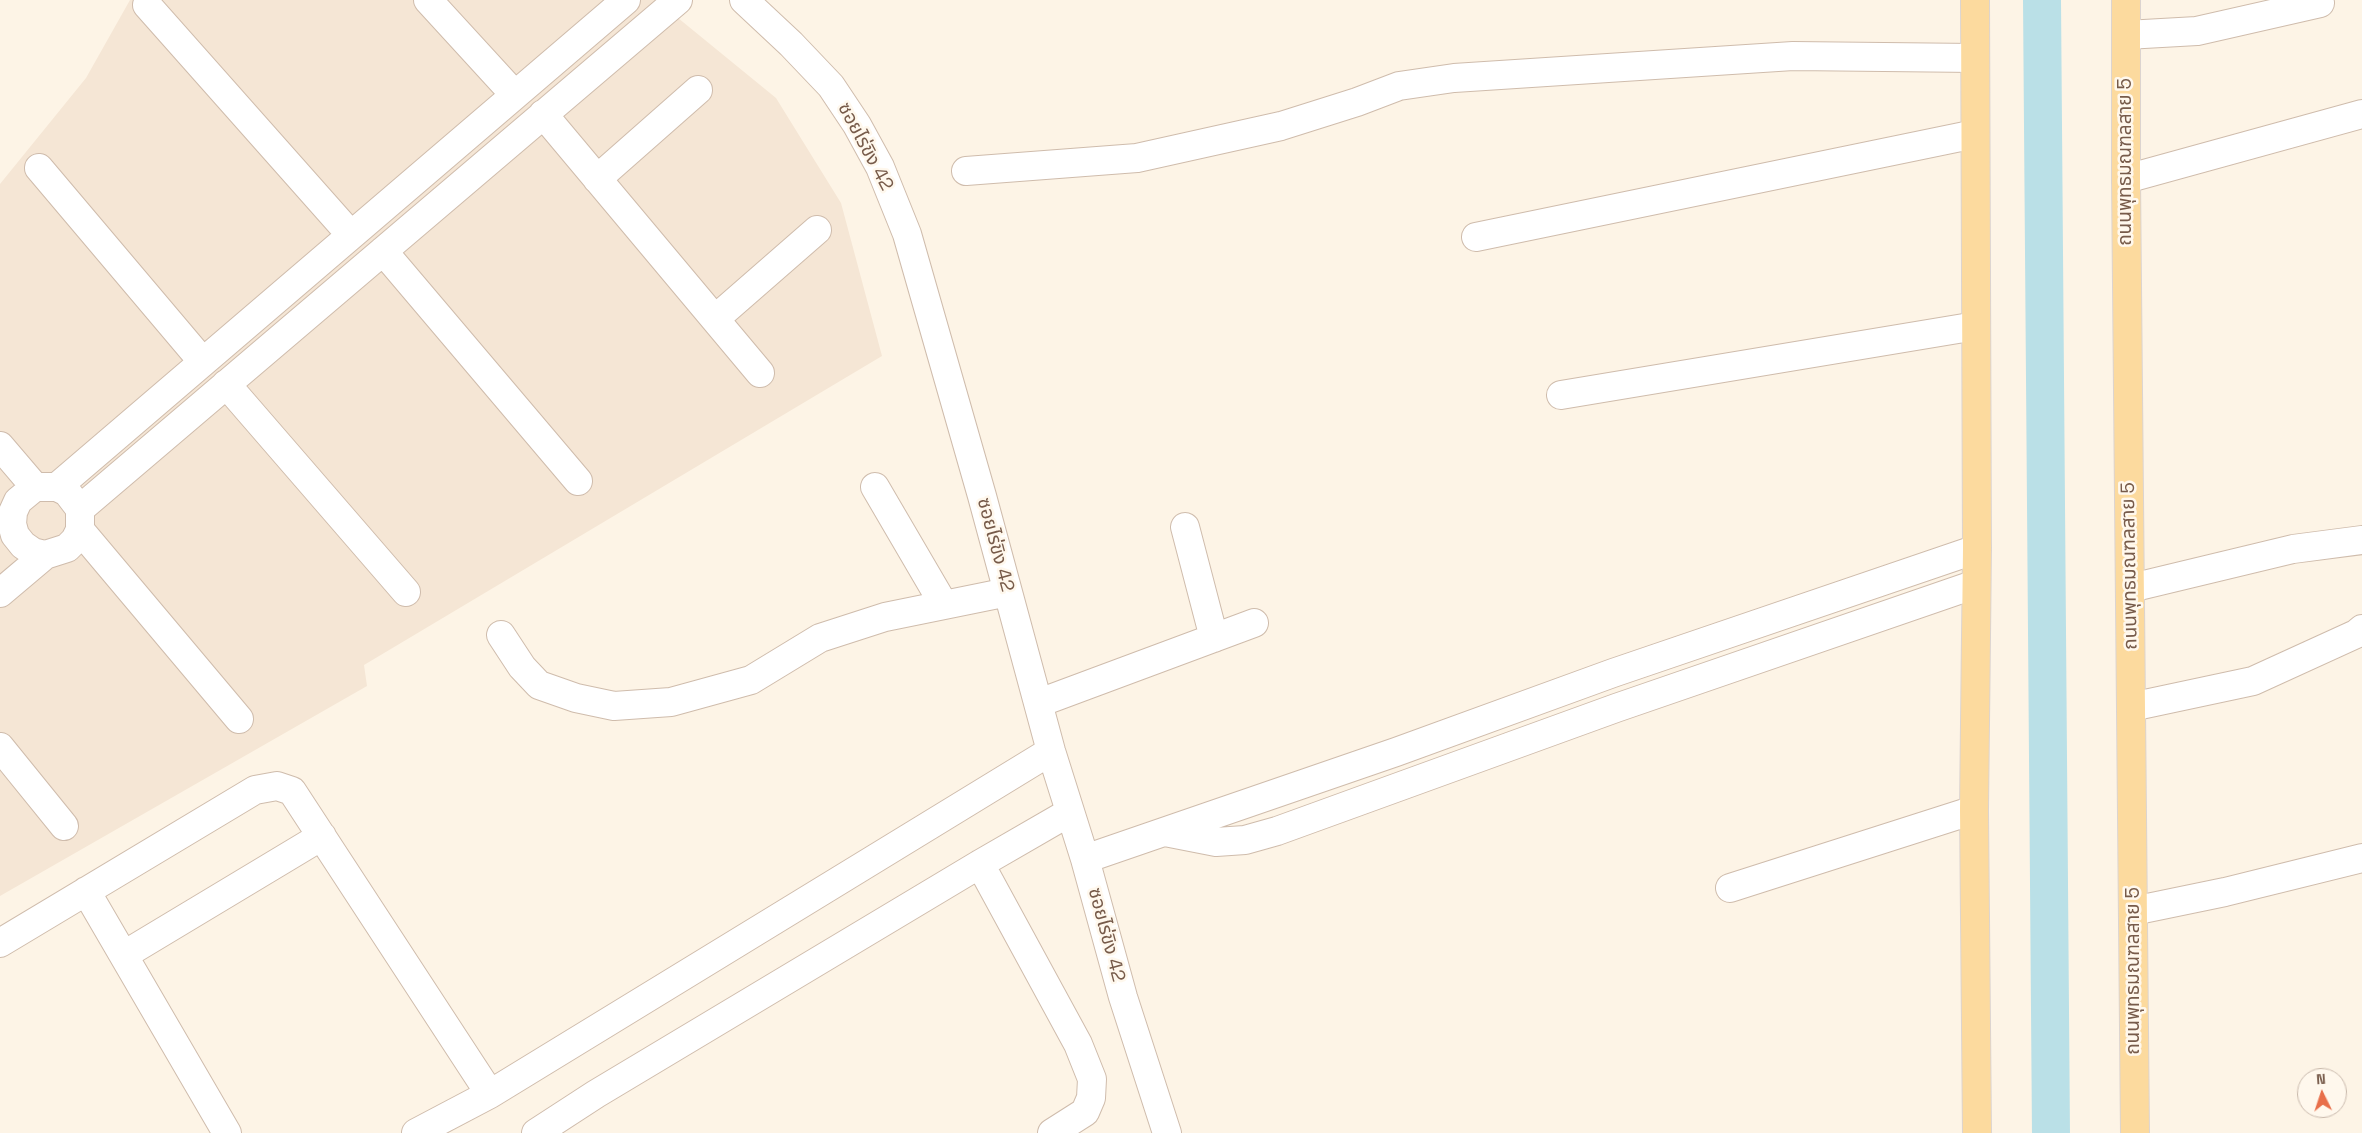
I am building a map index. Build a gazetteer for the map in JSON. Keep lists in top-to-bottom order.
{
  "streets": {
    "main road": ["ถนนพุทธมณฑลสาย 5"],
    "street": ["ซอยไร่ขิง 42"]
  },
  "north": "top"
}
